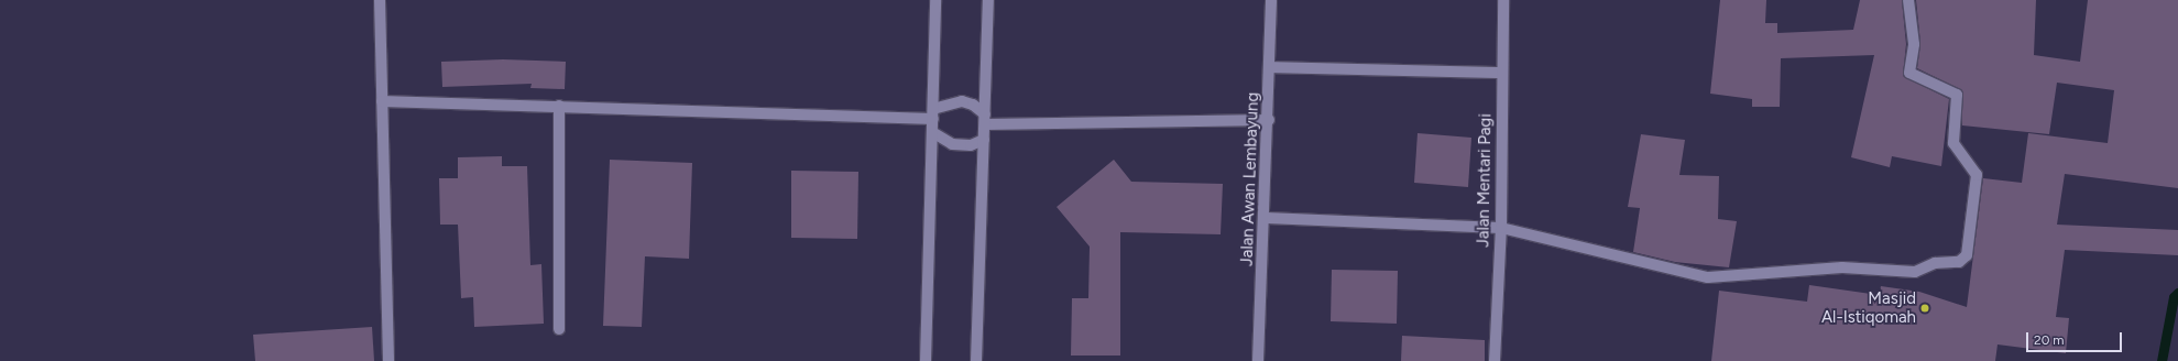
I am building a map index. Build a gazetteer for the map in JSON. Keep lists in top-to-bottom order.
{
  "streets": {
    "street": ["Jalan Awan Lembayung", "Jalan Mentari Pagi"]
  },
  "places": ["Masjid Al-Istiqomah"],
  "scale_bar": "20 m"
}
